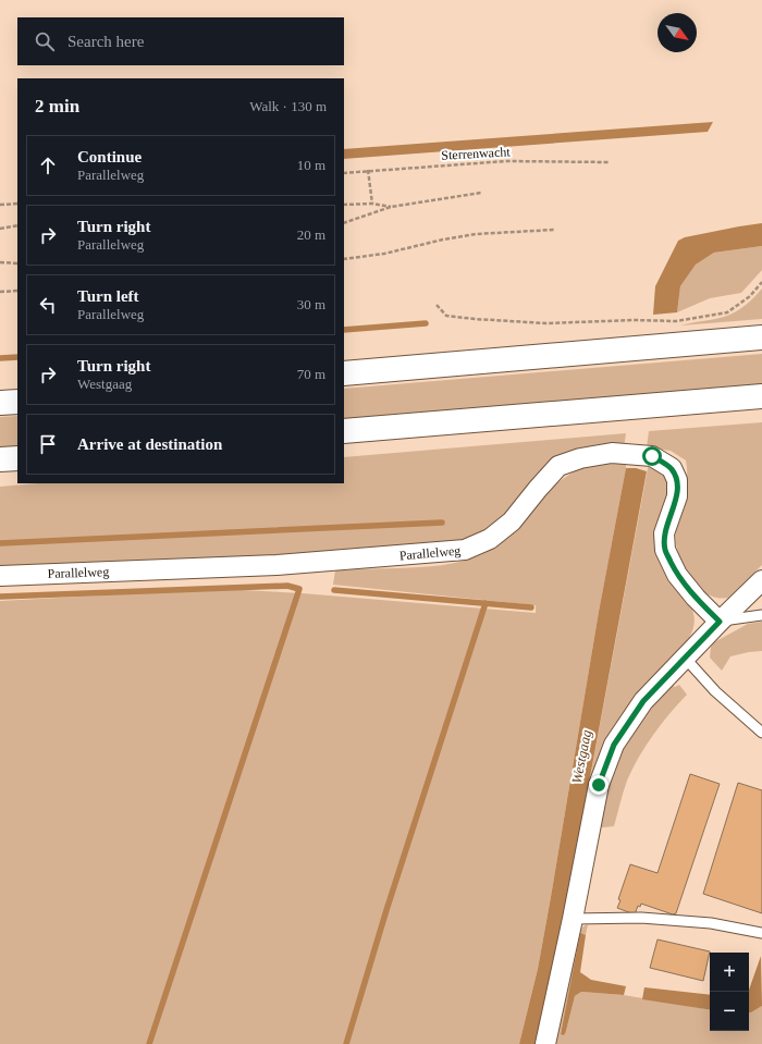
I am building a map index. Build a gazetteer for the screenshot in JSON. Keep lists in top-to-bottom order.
{
  "streets": {
    "street": ["Parallelweg"],
    "path": ["Sterrenwacht"]
  },
  "water": ["Westgaag"],
  "north": "bottom right",
  "page": {
    "search": "Search here",
    "heading": ["2 min", "Walk · 130 m"],
    "list": [
      ["Continue", "Parallelweg", "10 m"],
      ["Turn right", "Parallelweg", "20 m"],
      ["Turn left", "Parallelweg", "30 m"],
      ["Turn right", "Westgaag", "70 m"],
      "Arrive at destination"
    ],
    "map_buttons": ["+", "−"]
  }
}
